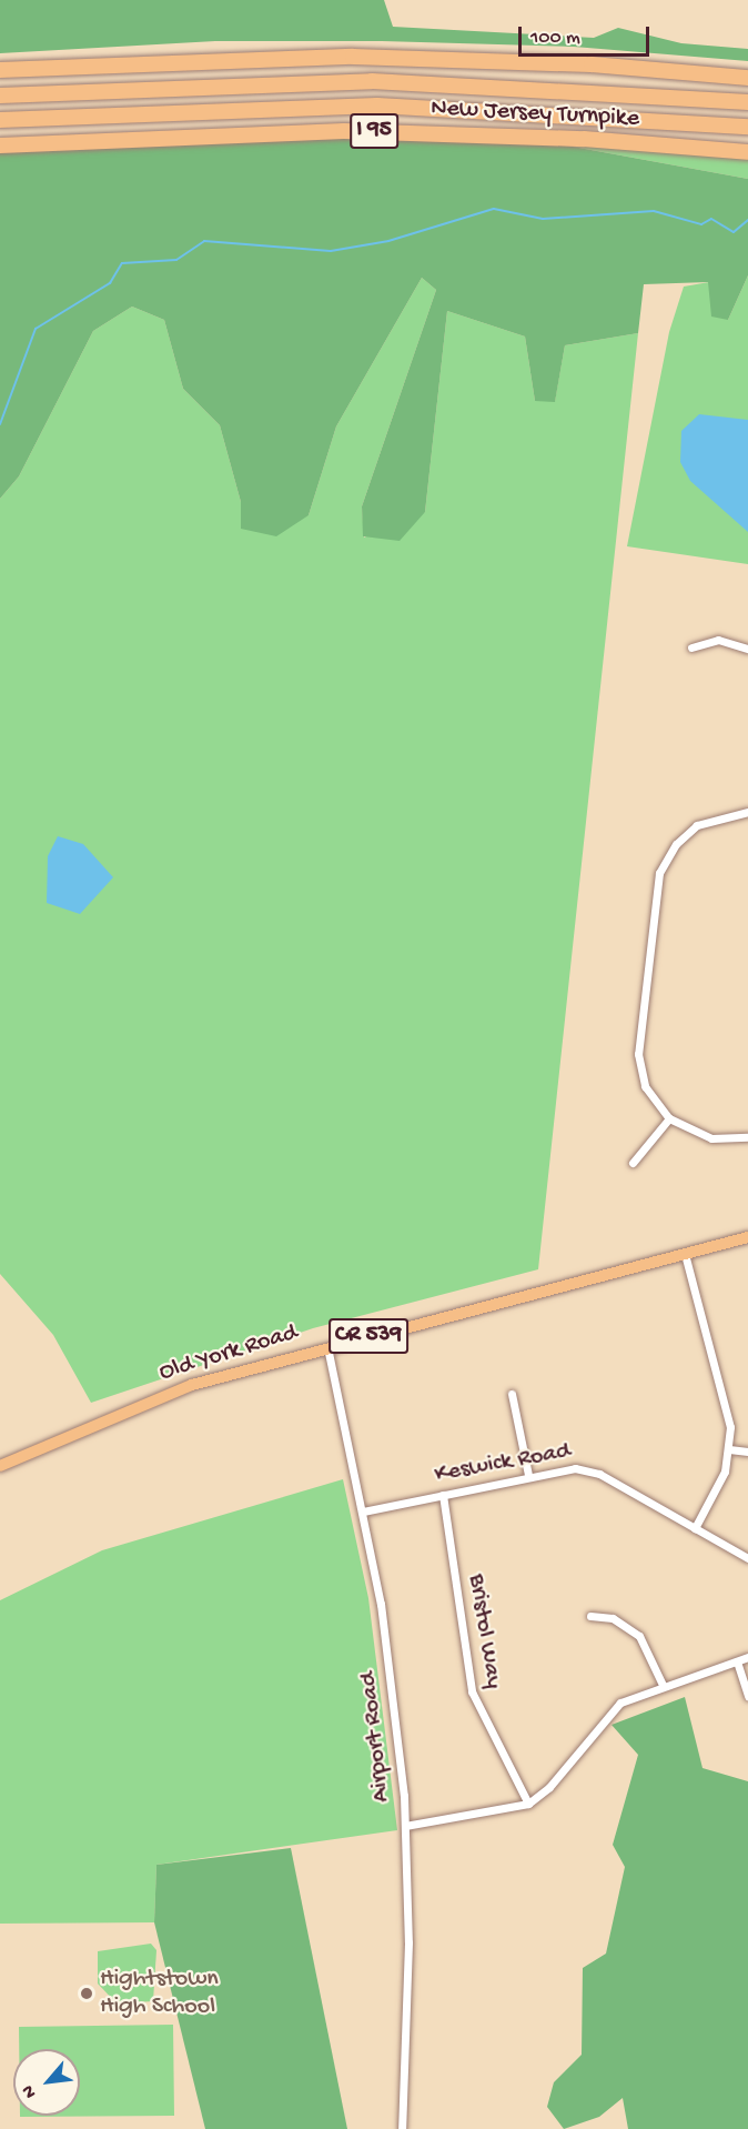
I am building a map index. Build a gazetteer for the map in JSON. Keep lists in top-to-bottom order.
{
  "streets": {
    "highway": ["New Jersey Turnpike", "I 95"],
    "main road": ["CR 539", "Old York Road"],
    "street": ["Keswick Road", "Bristol Way", "Airport Road"]
  },
  "crossings": [
    ["Old York Road", "Airport Road"],
    ["Keswick Road", "Bristol Way"],
    ["Keswick Road", "Airport Road"]
  ],
  "places": ["Hightstown High School"],
  "scale_bar": "100 m",
  "north": "bottom left"
}
